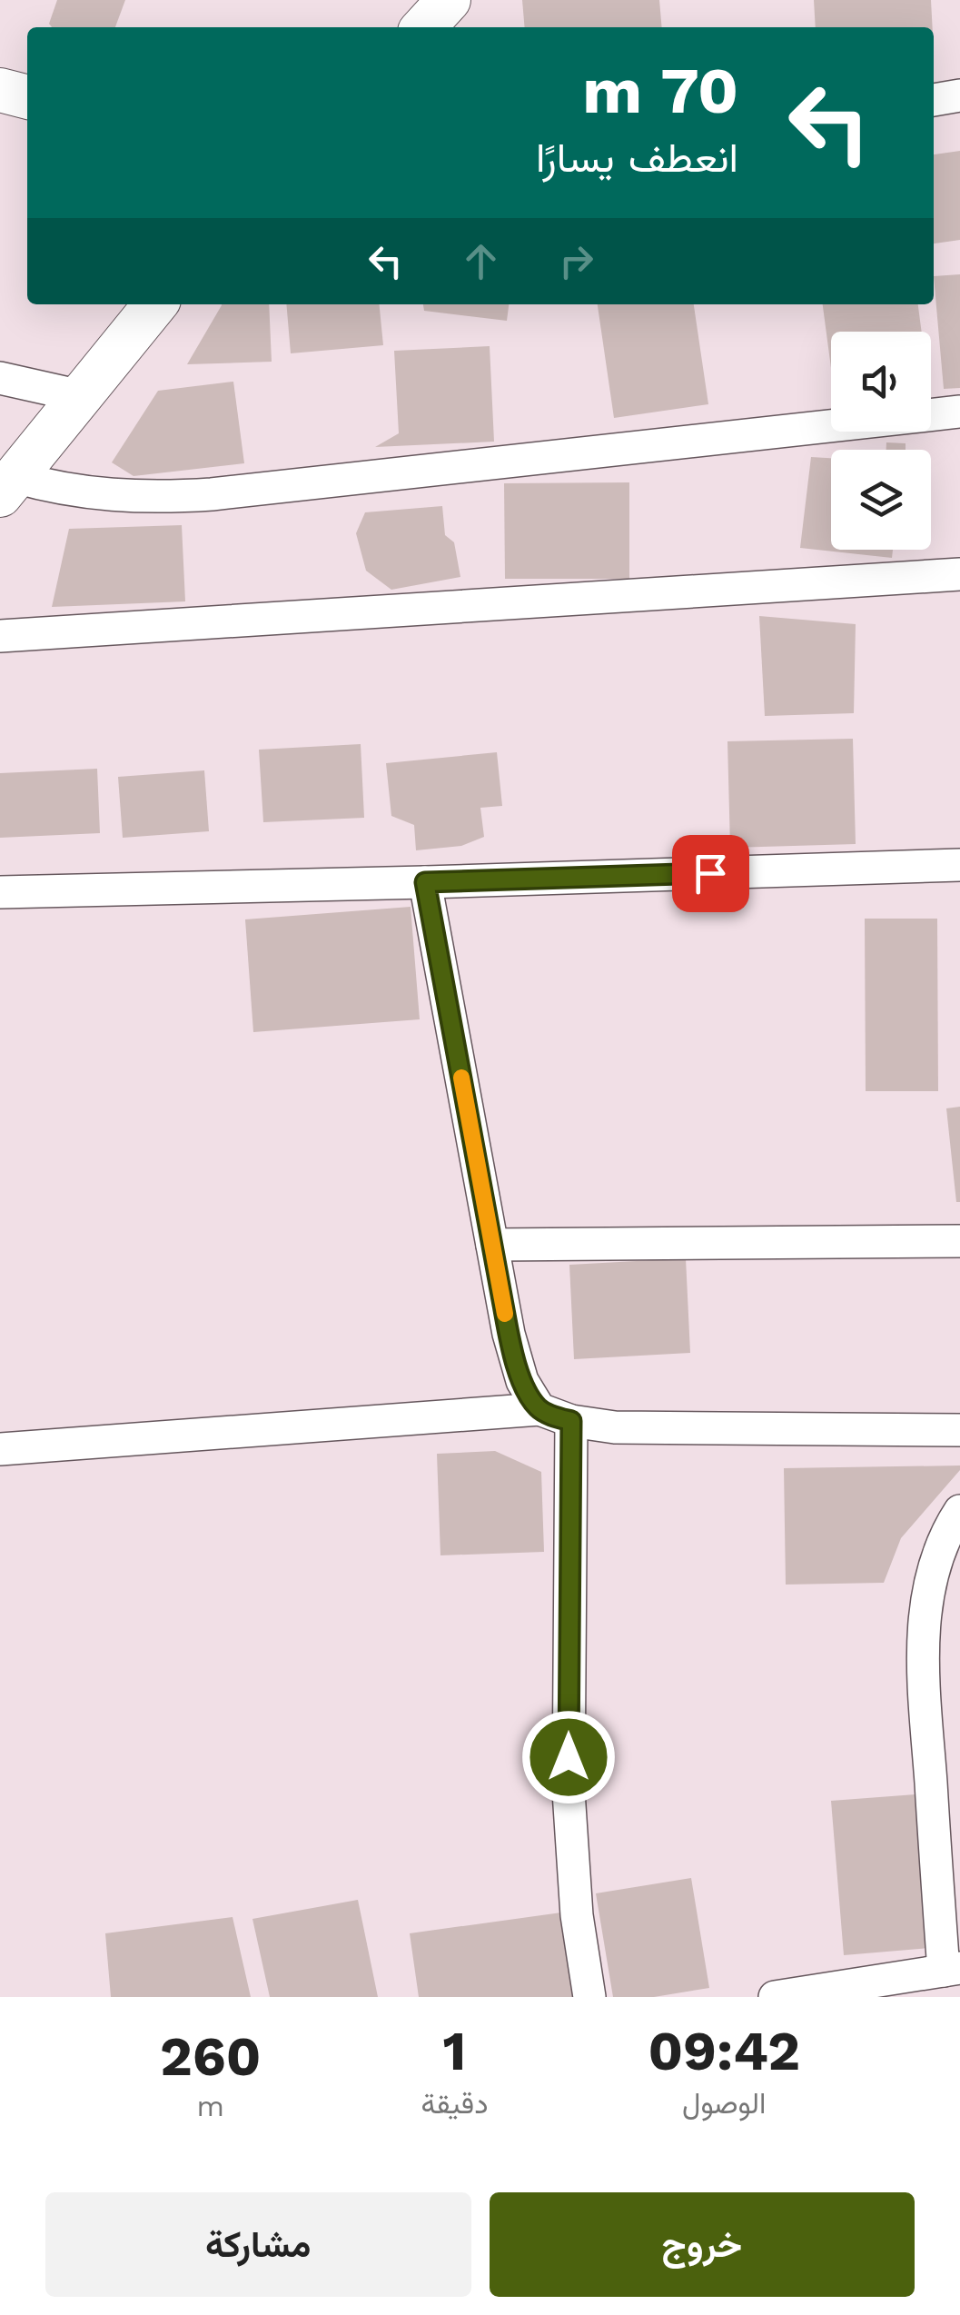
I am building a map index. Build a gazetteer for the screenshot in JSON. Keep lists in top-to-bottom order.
{
  "page": {
    "turn": ["70 m", "انعطف يسارًا"],
    "eta": [
      "09:42",
      "الوصول",
      "1",
      "دقيقة",
      "260",
      "m"
    ],
    "buttons": ["خروج", "مشاركة"]
  }
}
